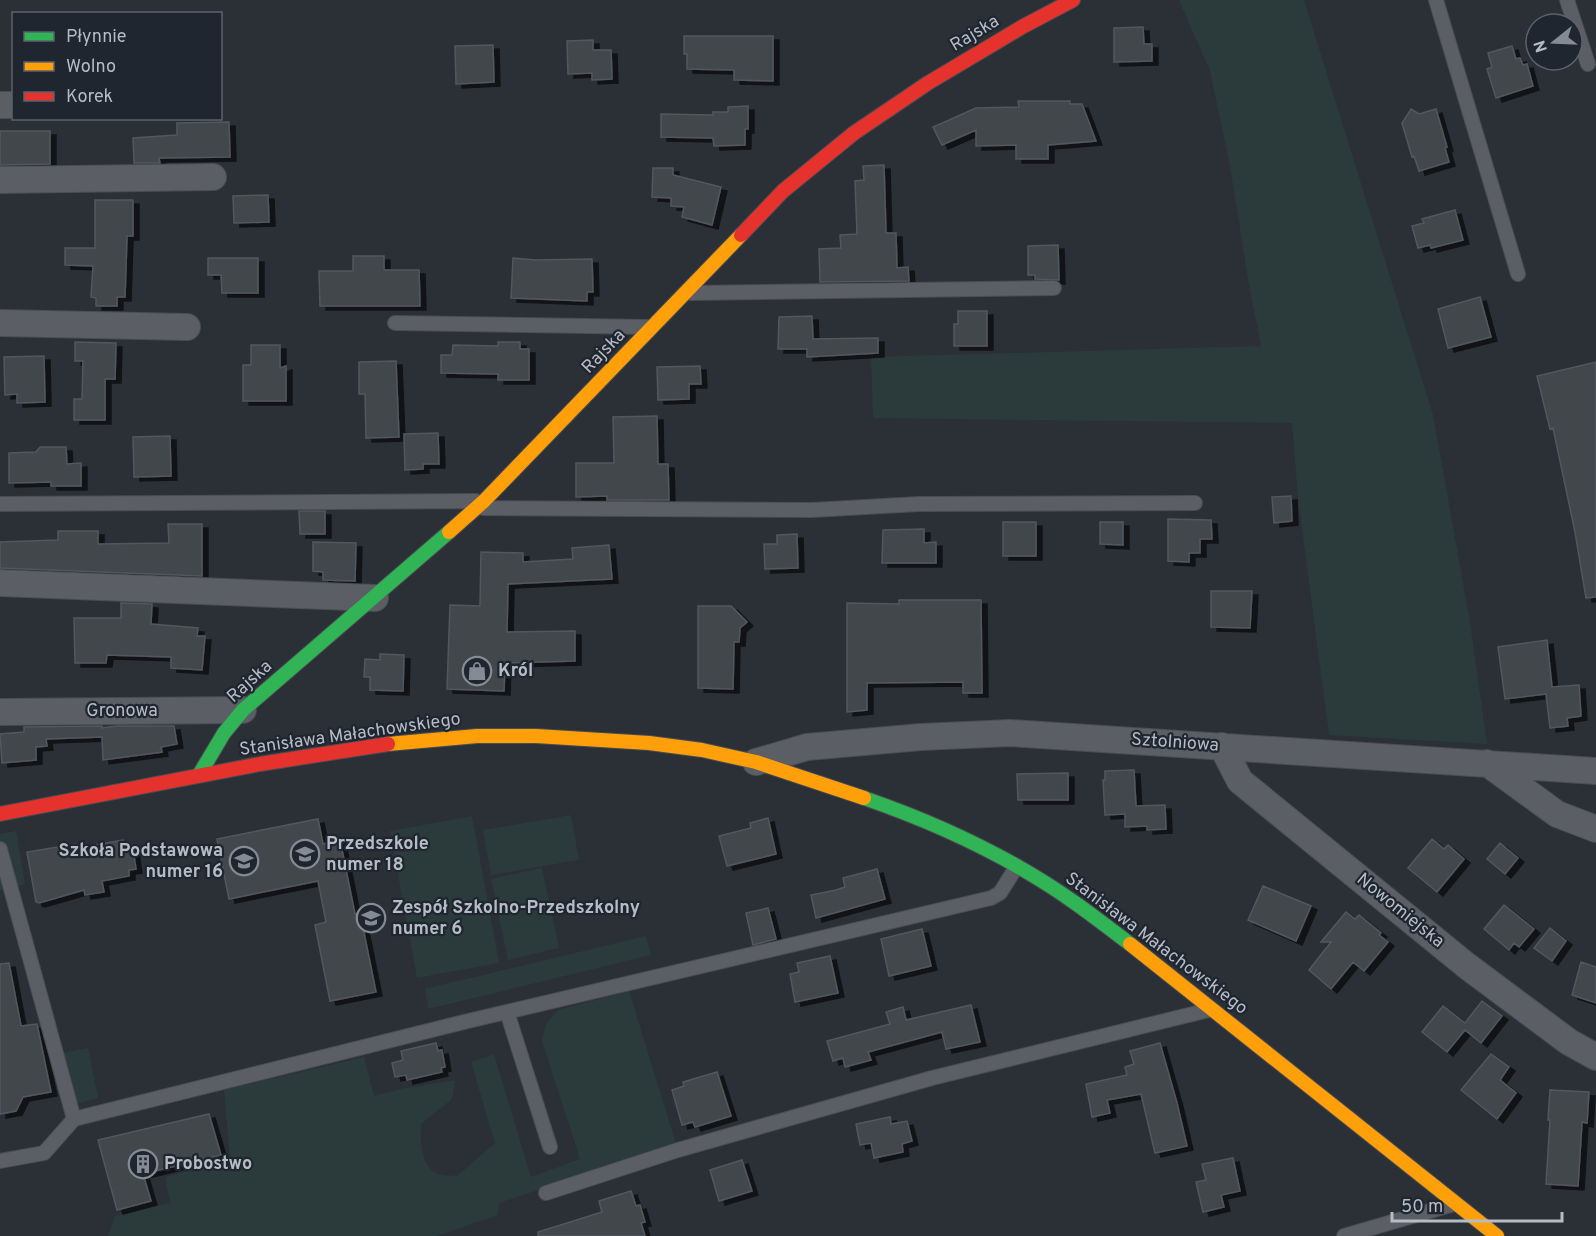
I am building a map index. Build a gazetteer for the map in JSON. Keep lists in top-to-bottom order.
{
  "streets": {
    "street": [
      "Rajska",
      "Gronowa",
      "Stanisława Małachowskiego",
      "Sztolniowa",
      "Nowomiejska"
    ]
  },
  "crossings": [
    ["Rajska", "Gronowa"],
    ["Rajska", "Stanisława Małachowskiego"],
    ["Stanisława Małachowskiego", "Sztolniowa"],
    ["Sztolniowa", "Nowomiejska"]
  ],
  "places": {
    "shop": ["Król"],
    "school or university": ["Przedszkole numer 18", "Szkoła Podstawowa numer 16", "Zespół Szkolno-Przedszkolny numer 6"],
    "building": ["Probostwo"]
  },
  "legend": ["Płynnie", "Wolno", "Korek"],
  "scale_bar": "50 m",
  "north": "left"
}
